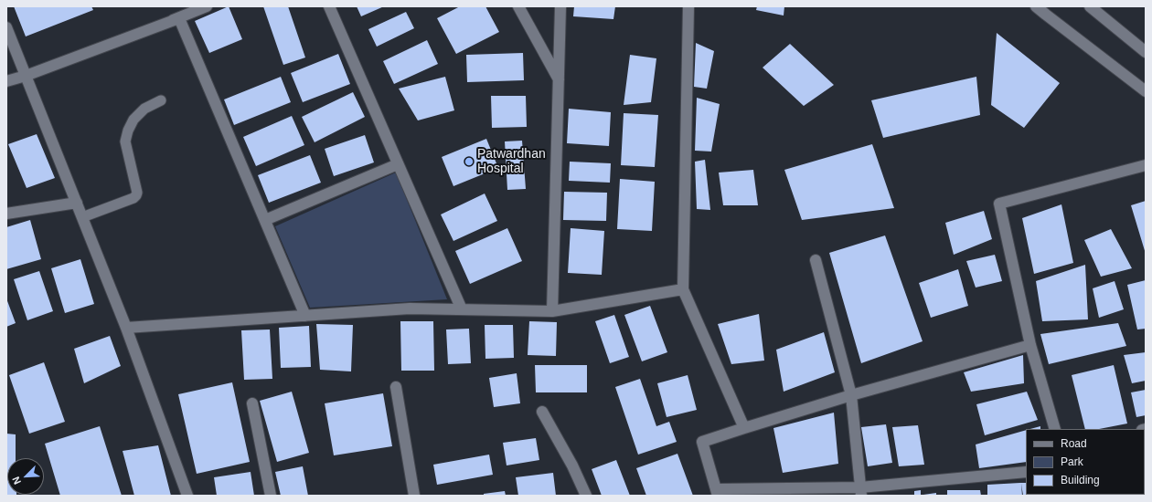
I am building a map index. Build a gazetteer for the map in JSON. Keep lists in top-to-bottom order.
{
  "places": ["Patwardhan Hospital"],
  "legend": ["Road", "Park", "Building"],
  "north": "bottom left"
}
